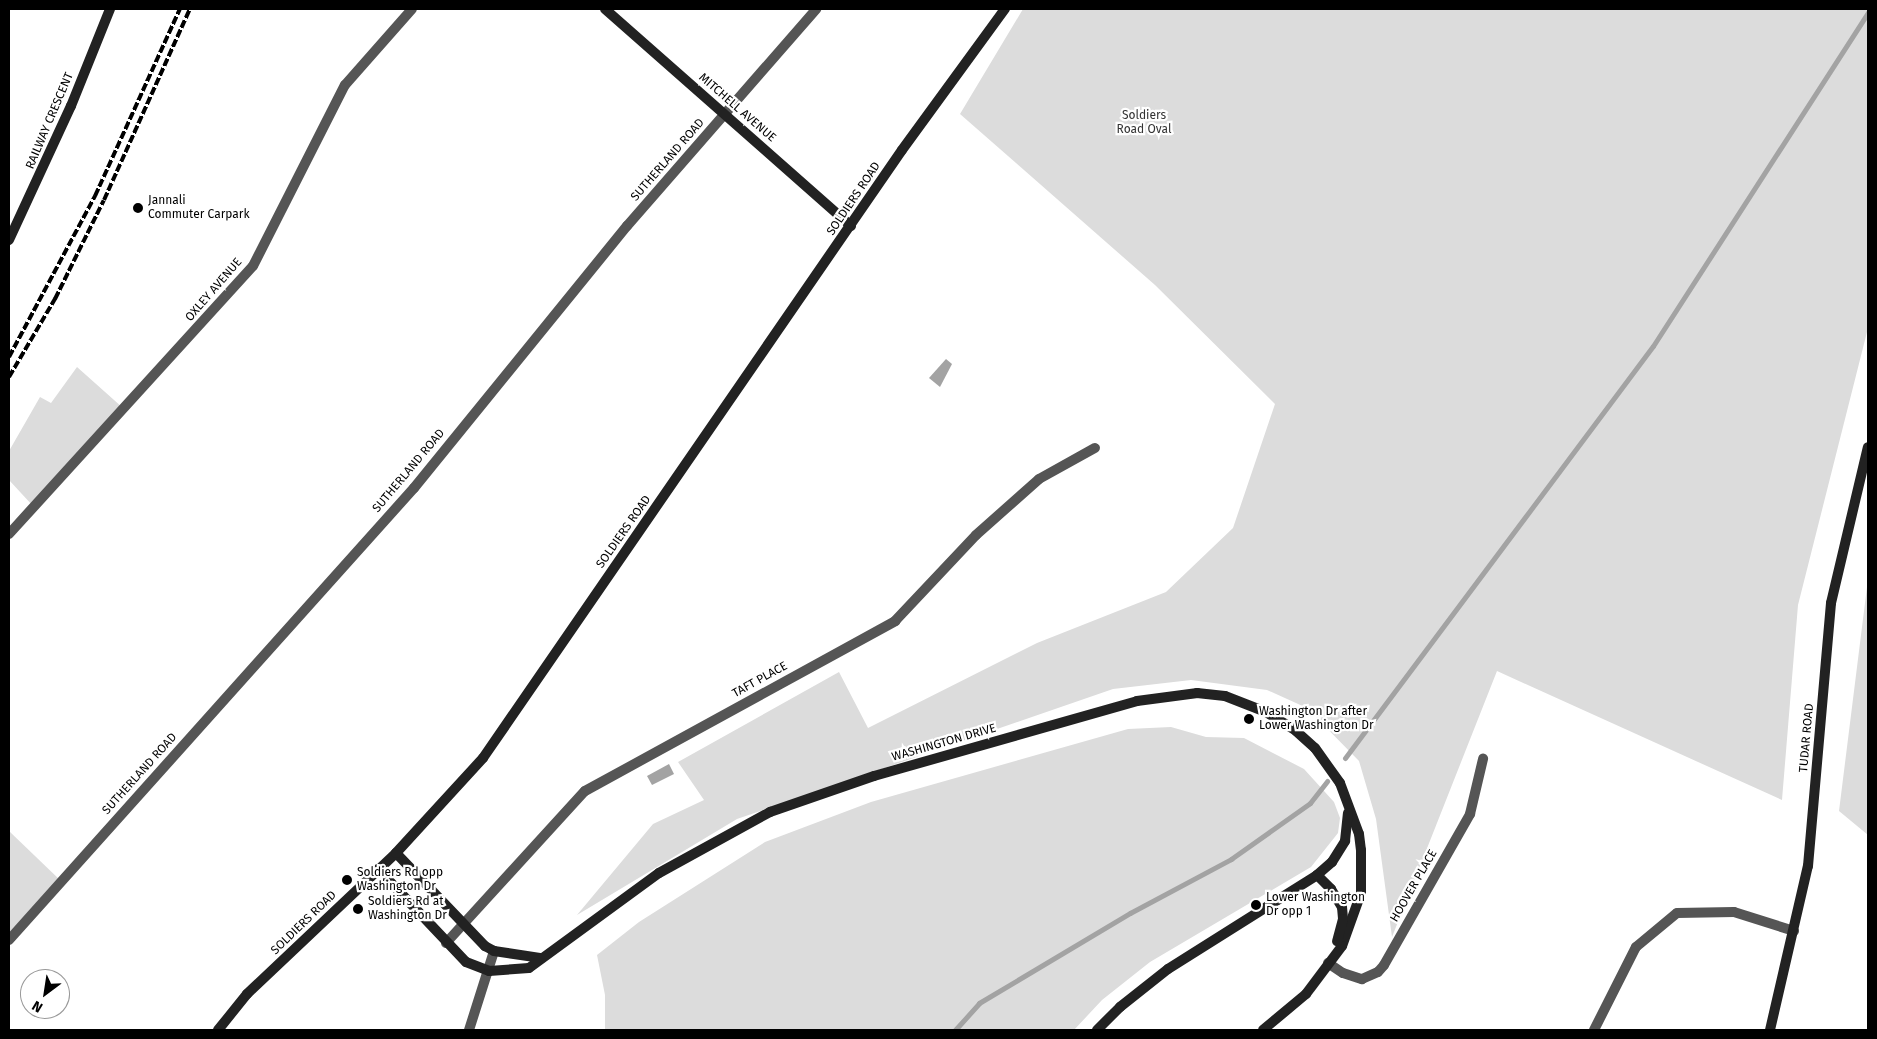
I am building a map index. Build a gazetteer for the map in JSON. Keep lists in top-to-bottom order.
{
  "streets": {
    "street": [
      "MITCHELL AVENUE",
      "RAILWAY CRESCENT",
      "SUTHERLAND ROAD",
      "SOLDIERS ROAD",
      "OXLEY AVENUE",
      "TAFT PLACE",
      "TUDAR ROAD",
      "WASHINGTON DRIVE",
      "HOOVER PLACE"
    ]
  },
  "crossings": [
    ["MITCHELL AVENUE", "SUTHERLAND ROAD"],
    ["MITCHELL AVENUE", "SOLDIERS ROAD"],
    ["SOLDIERS ROAD", "WASHINGTON DRIVE"],
    ["TAFT PLACE", "WASHINGTON DRIVE"],
    ["WASHINGTON DRIVE", "HOOVER PLACE"]
  ],
  "parks": ["Soldiers Road Oval"],
  "places": [
    "Jannali Commuter Carpark",
    "Washington Dr after Lower Washington Dr",
    "Soldiers Rd opp Washington Dr",
    "Lower Washington Dr opp 1",
    "Soldiers Rd at Washington Dr"
  ],
  "north": "bottom left"
}
